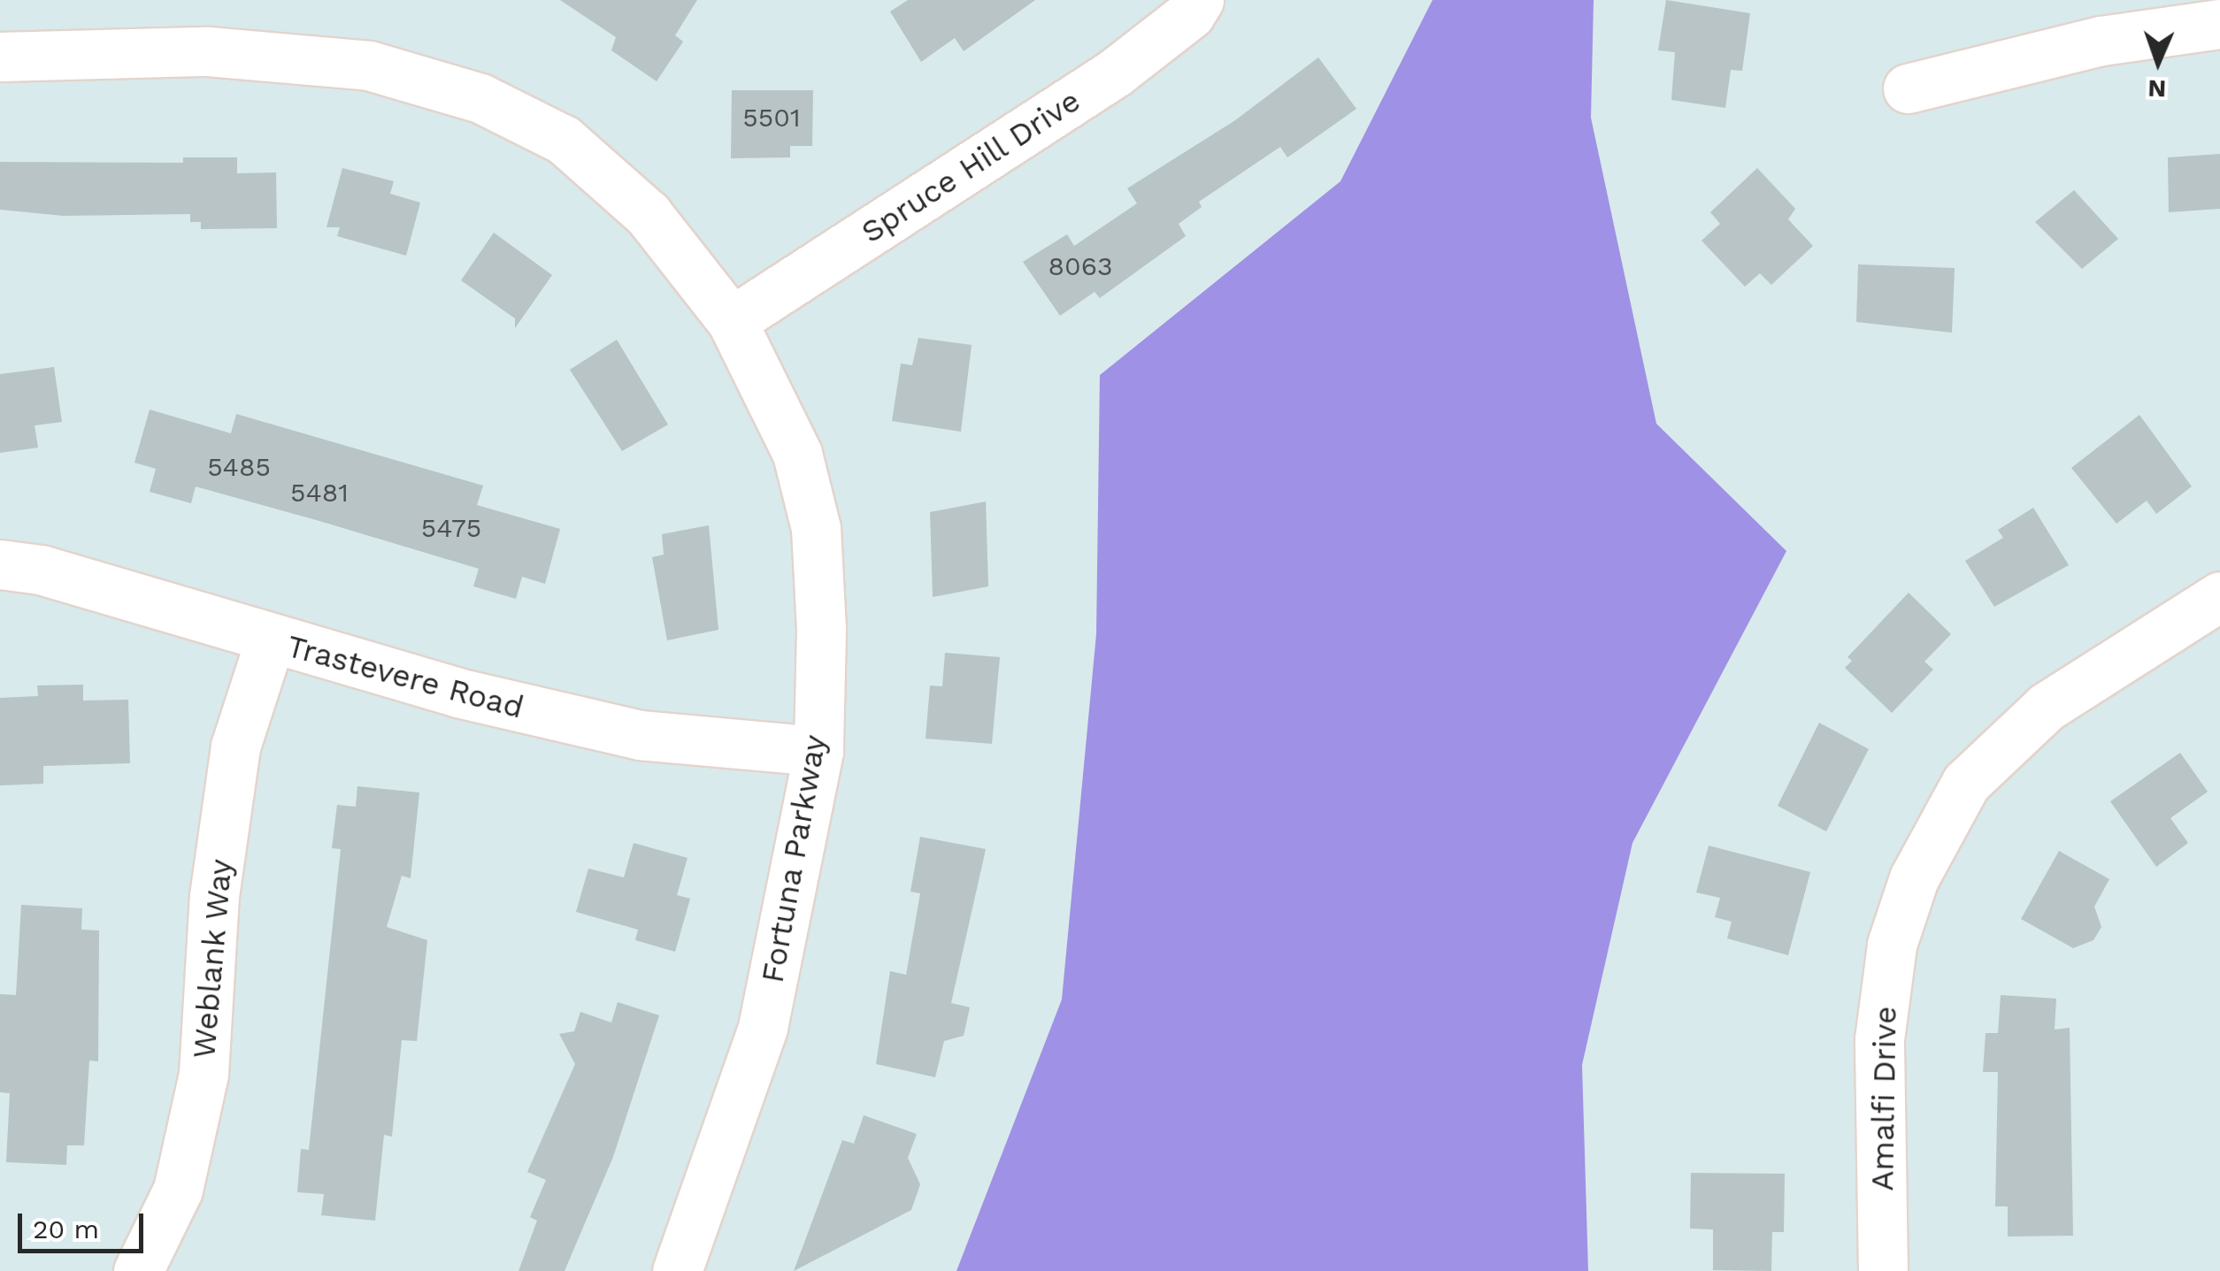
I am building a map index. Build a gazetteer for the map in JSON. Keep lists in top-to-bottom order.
{
  "streets": {
    "street": [
      "Spruce Hill Drive",
      "Trastevere Road",
      "Fortuna Parkway",
      "Weblank Way",
      "Amalfi Drive"
    ]
  },
  "crossings": [
    ["Spruce Hill Drive", "Fortuna Parkway"],
    ["Trastevere Road", "Fortuna Parkway"],
    ["Trastevere Road", "Weblank Way"]
  ],
  "house_numbers": [
    "5501",
    "8063",
    "5485",
    "5481",
    "5475"
  ],
  "scale_bar": "20 m",
  "north": "bottom"
}
